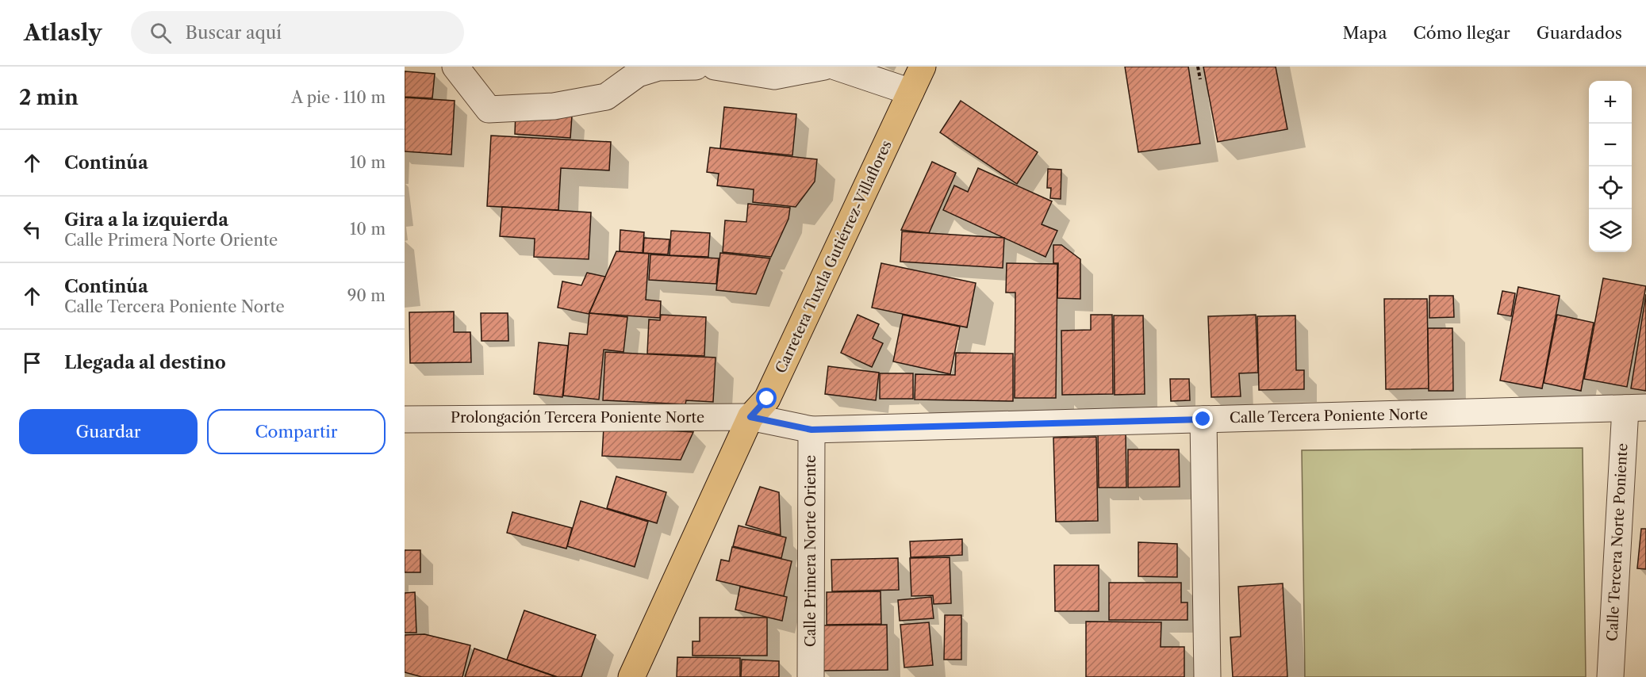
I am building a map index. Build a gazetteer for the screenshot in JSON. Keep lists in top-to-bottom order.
{
  "streets": {
    "main road": ["Carretera Tuxtla Gutiérrez-Villaflores"],
    "street": [
      "Calle Tercera Poniente Norte",
      "Prolongación Tercera Poniente Norte",
      "Calle Tercera Norte Poniente",
      "Calle Primera Norte Oriente"
    ]
  },
  "crossings": [
    ["Carretera Tuxtla Gutiérrez-Villaflores", "Prolongación Tercera Poniente Norte"],
    ["Calle Tercera Poniente Norte", "Calle Tercera Norte Poniente"],
    ["Calle Tercera Poniente Norte", "Calle Primera Norte Oriente"]
  ],
  "page": {
    "header": "Atlasly",
    "search": "Buscar aquí",
    "nav": ["Mapa", "Cómo llegar", "Guardados"],
    "heading": ["2 min", "A pie · 110 m"],
    "map_buttons": ["+", "−"],
    "list": [
      ["Continúa", "10 m"],
      ["Gira a la izquierda", "Calle Primera Norte Oriente", "10 m"],
      ["Continúa", "Calle Tercera Poniente Norte", "90 m"],
      "Llegada al destino"
    ],
    "buttons": ["Guardar", "Compartir"]
  }
}
